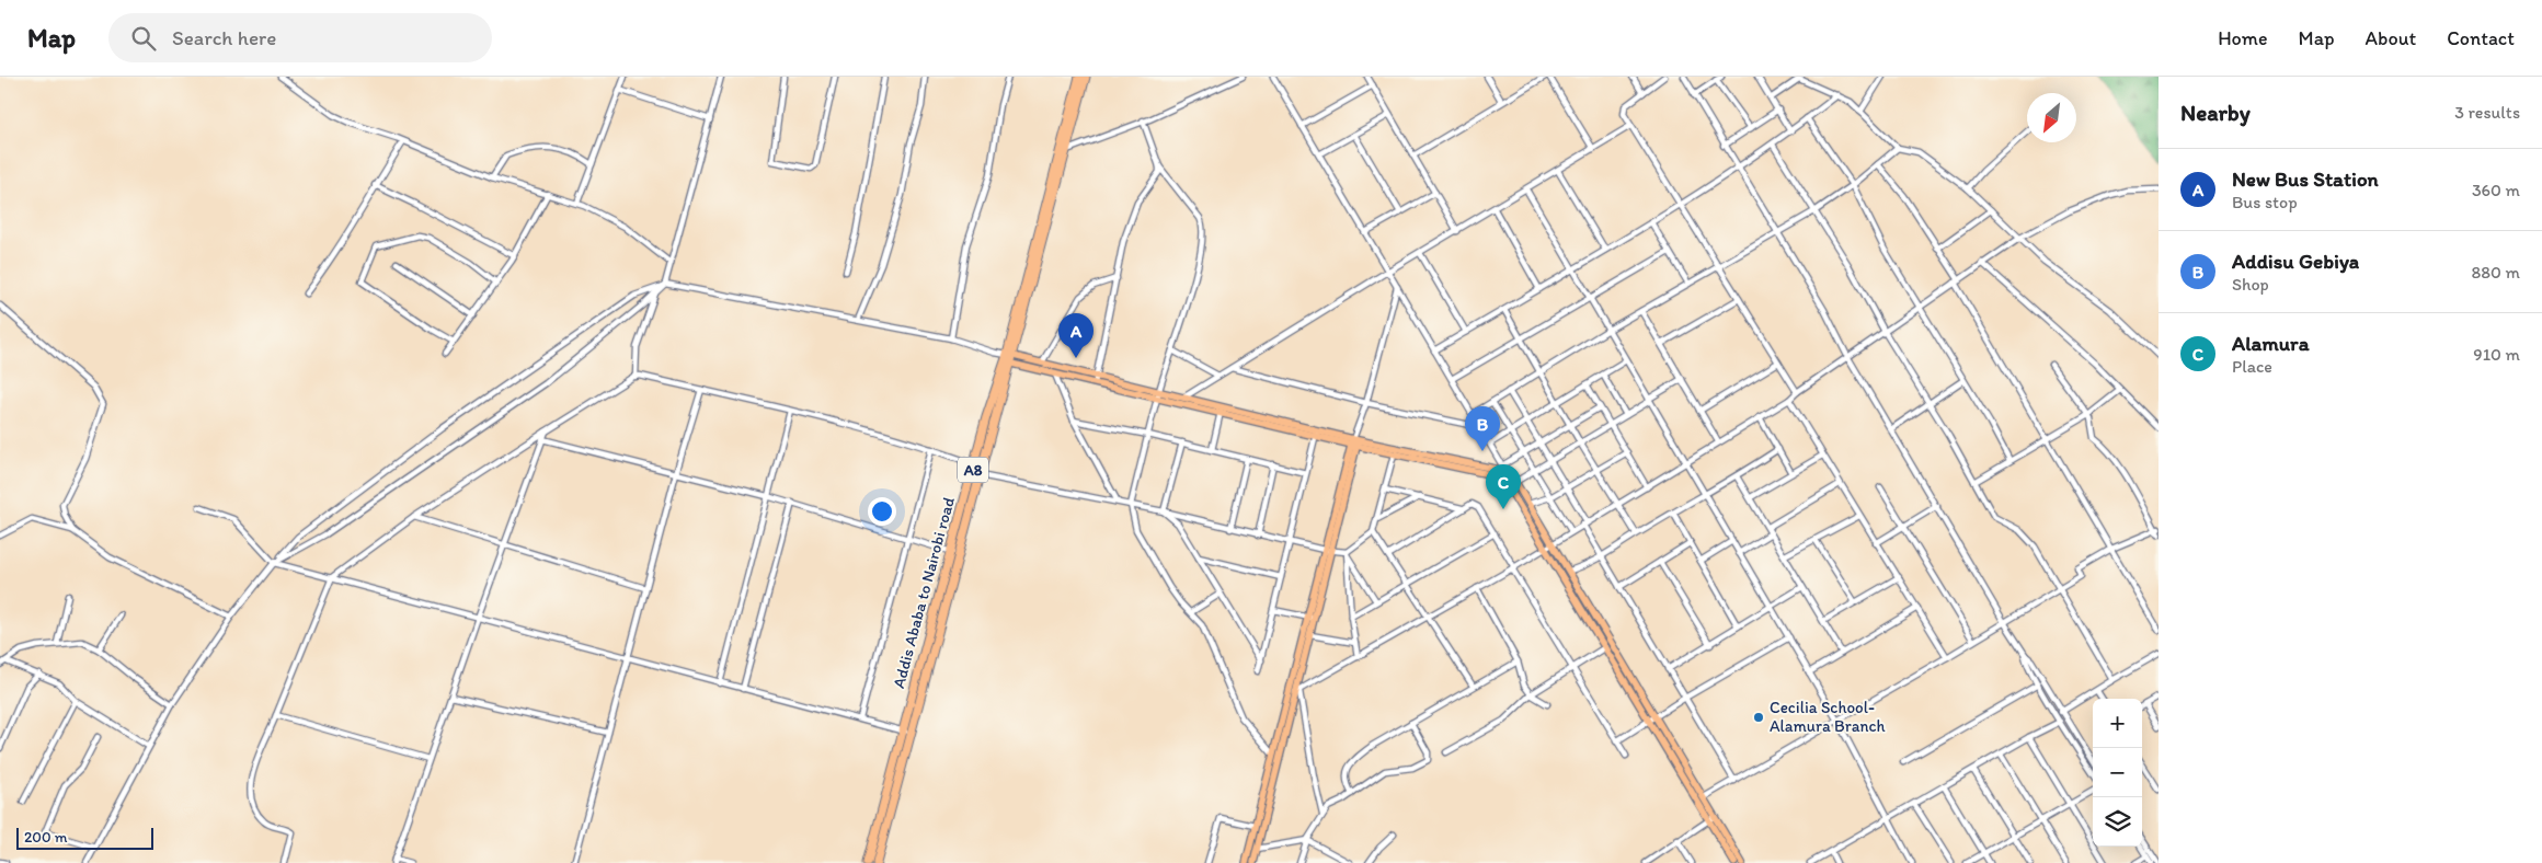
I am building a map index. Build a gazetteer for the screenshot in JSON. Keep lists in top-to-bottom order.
{
  "streets": {
    "highway": ["A8", "Addis Ababa to Nairobi road"]
  },
  "places": ["Cecilia School- Alamura Branch"],
  "scale_bar": "200 m",
  "north": "bottom left",
  "page": {
    "header": "Map",
    "search": "Search here",
    "nav": [
      "Home",
      "Map",
      "About",
      "Contact"
    ],
    "heading": ["Nearby", "3 results"],
    "list": [
      {
        "mark": "A",
        "name": "New Bus Station",
        "note": "Bus stop",
        "value": "360 m"
      },
      {
        "mark": "B",
        "name": "Addisu Gebiya",
        "note": "Shop",
        "value": "880 m"
      },
      {
        "mark": "C",
        "name": "Alamura",
        "note": "Place",
        "value": "910 m"
      }
    ],
    "pins": ["A", "B", "C"],
    "map_buttons": ["+", "−"],
    "scale": "200 m"
  }
}
